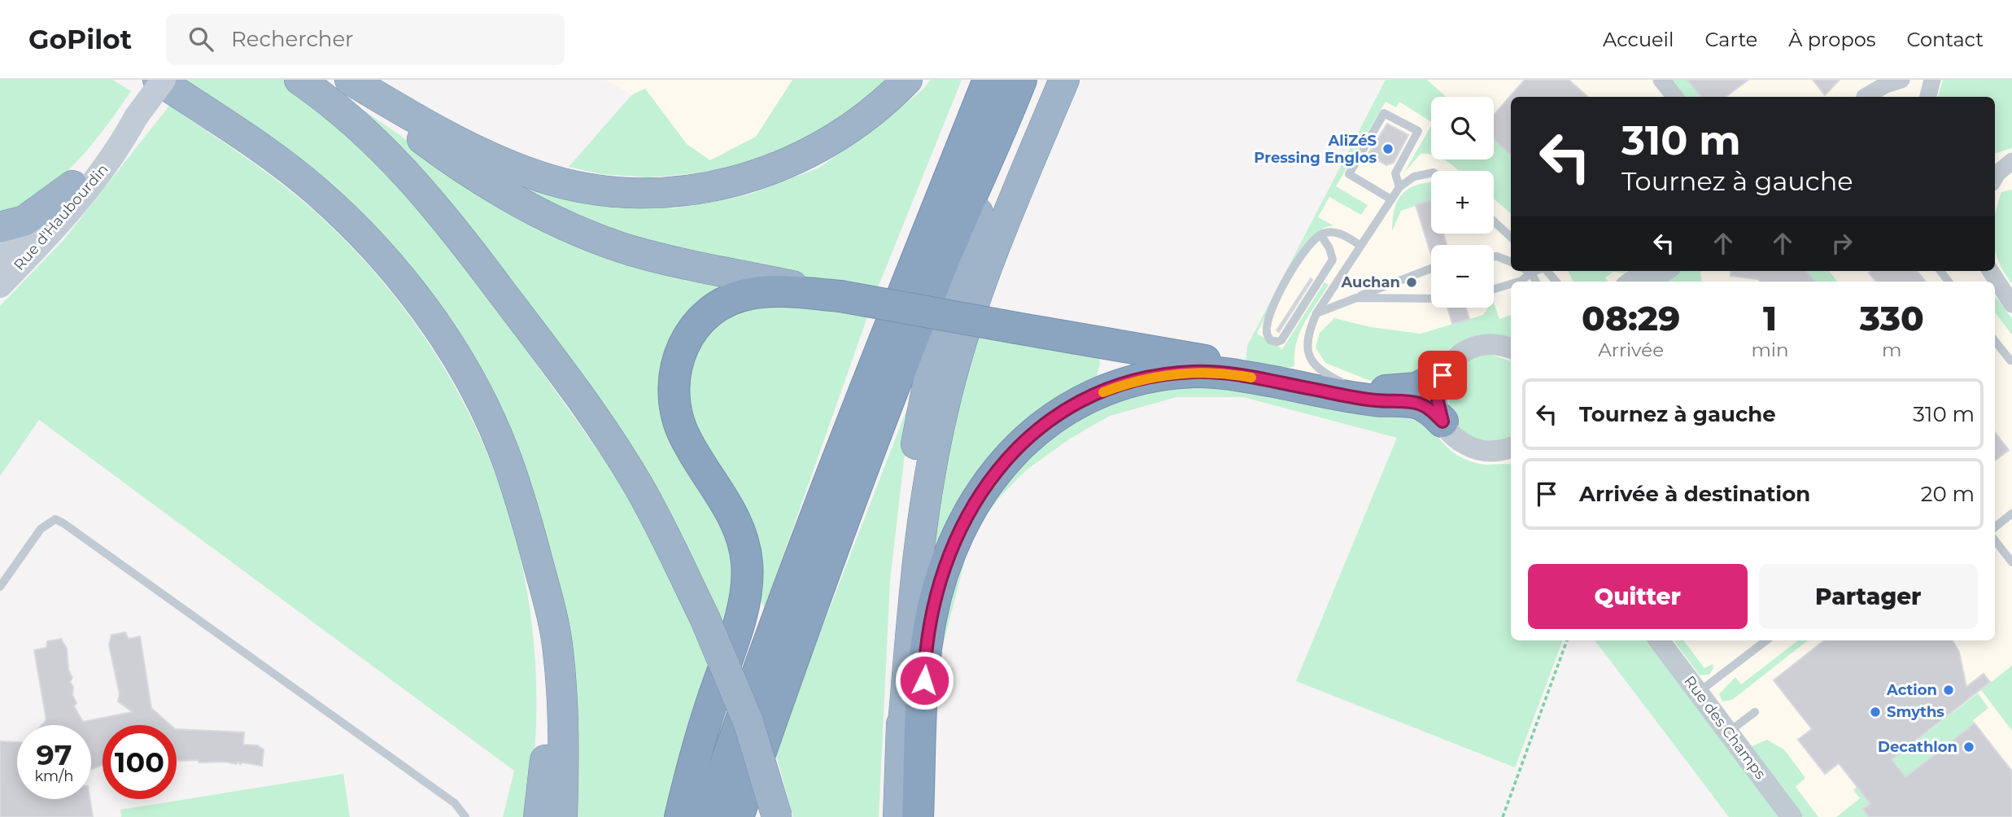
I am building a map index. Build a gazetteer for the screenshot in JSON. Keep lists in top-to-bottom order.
{
  "streets": {
    "main road": ["Rue d'Haubourdin"],
    "street": ["Rue des Champs"]
  },
  "places": [
    "AliZéS Pressing Englos",
    "Auchan",
    "Action",
    "Smyths",
    "Decathlon"
  ],
  "page": {
    "header": "GoPilot",
    "search": "Rechercher",
    "nav": [
      "Accueil",
      "Carte",
      "À propos",
      "Contact"
    ],
    "map_buttons": ["+", "−"],
    "turn": ["310 m", "Tournez à gauche"],
    "eta": [
      "08:29",
      "Arrivée",
      "1",
      "min",
      "330",
      "m"
    ],
    "list": [
      {
        "name": "Tournez à gauche",
        "value": "310 m"
      },
      {
        "name": "Arrivée à destination",
        "value": "20 m"
      }
    ],
    "buttons": ["Quitter", "Partager"],
    "speed": "97 km/h",
    "limit": "100"
  }
}
